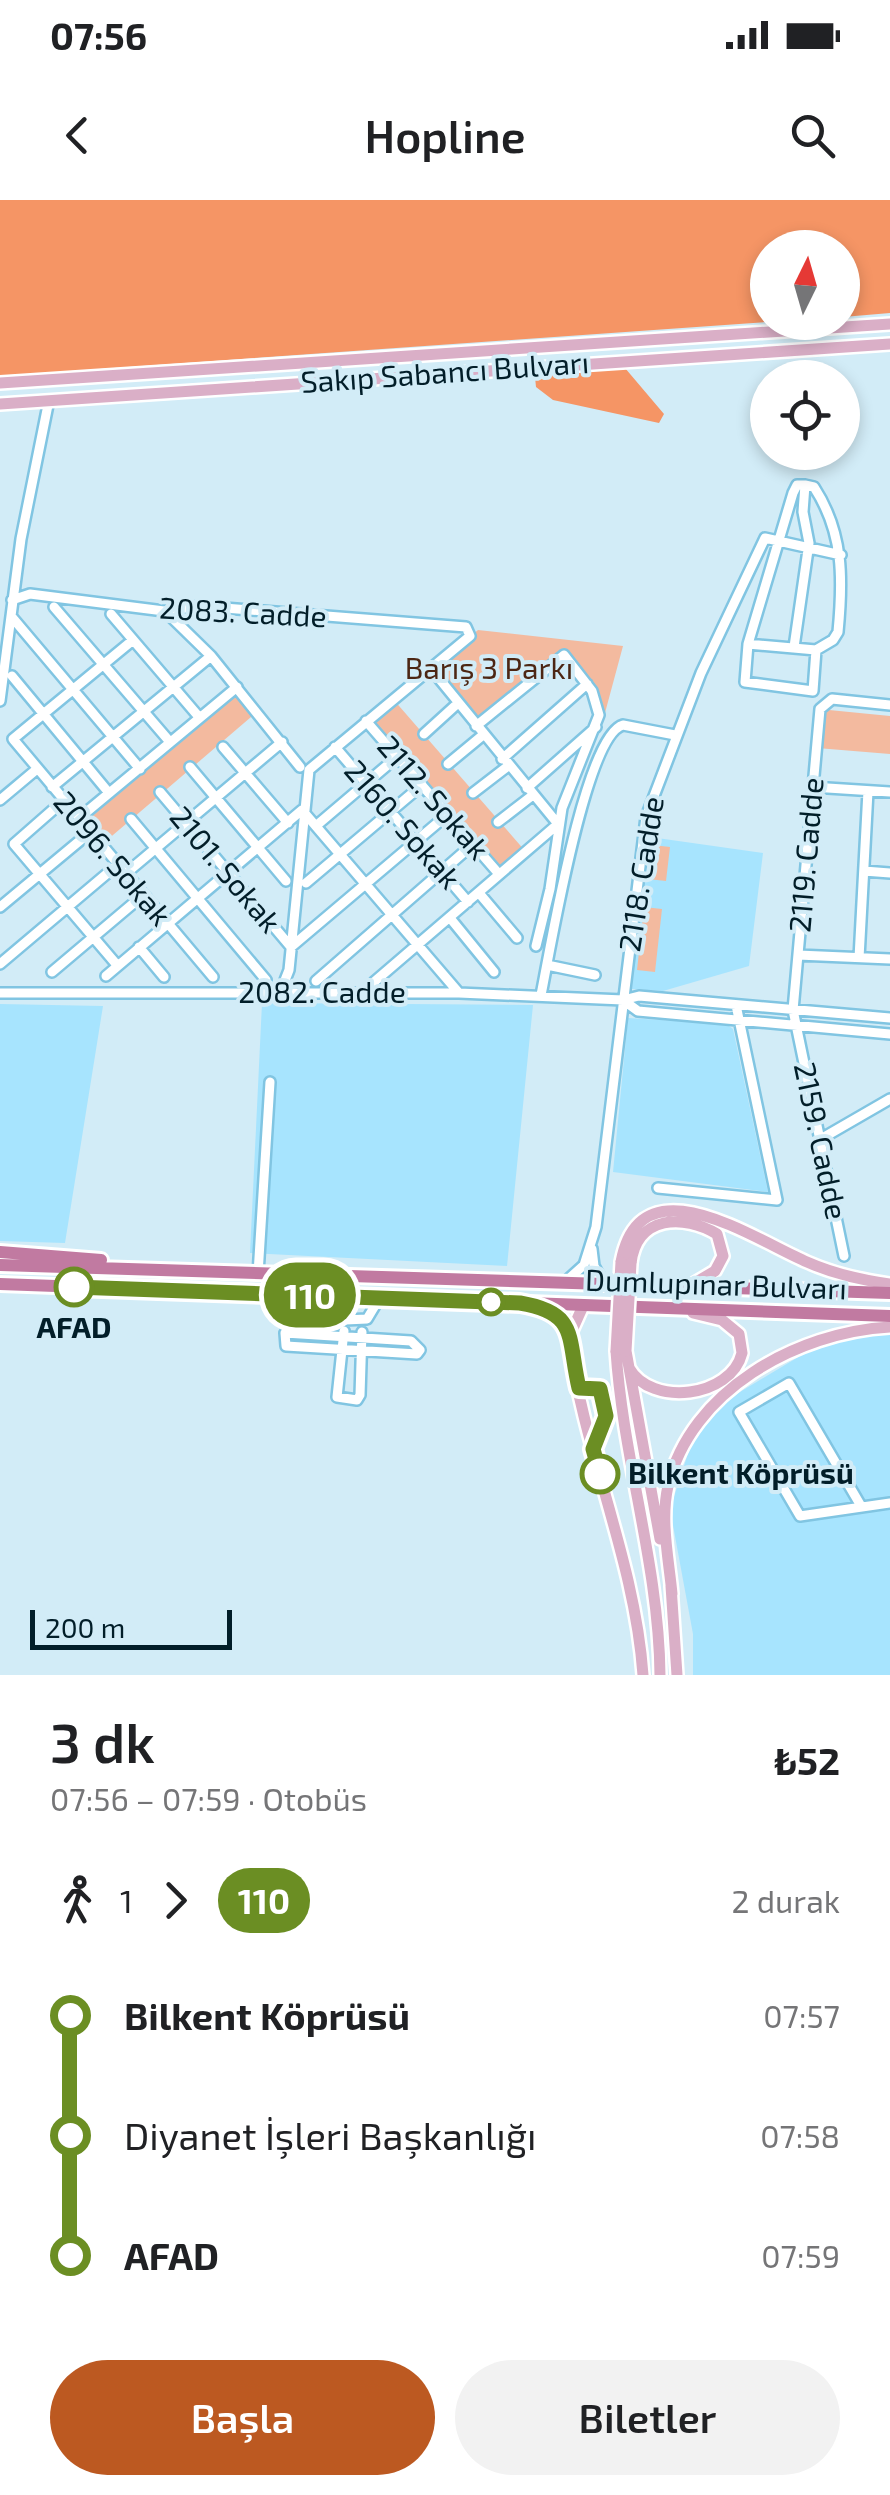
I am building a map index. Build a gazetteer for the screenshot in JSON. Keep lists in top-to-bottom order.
{
  "streets": {
    "highway": ["Dumlupınar Bulvarı"],
    "main road": ["Sakıp Sabancı Bulvarı"],
    "street": [
      "2083. Cadde",
      "2112. Sokak",
      "2160. Sokak",
      "2119. Cadde",
      "2096. Sokak",
      "2101. Sokak",
      "2118. Cadde",
      "2082. Cadde",
      "2159. Cadde"
    ]
  },
  "crossings": [
    ["2119. Cadde", "2159. Cadde"],
    ["2118. Cadde", "2082. Cadde"]
  ],
  "parks": ["Barış 3 Parkı"],
  "places": ["AFAD", "Bilkent Köprüsü"],
  "lines": ["bus line 110"],
  "scale_bar": "200 m",
  "north": "top",
  "page": {
    "status": "07:56",
    "header": "Hopline",
    "on_map": "110",
    "scale": "200 m",
    "heading": ["3 dk", "07:56 – 07:59 · Otobüs", "₺52"],
    "legs": ["1", "110", "2 durak"],
    "list": [
      {
        "name": "Bilkent Köprüsü",
        "value": "07:57"
      },
      {
        "name": "Diyanet İşleri Başkanlığı",
        "value": "07:58"
      },
      {
        "name": "AFAD",
        "value": "07:59"
      }
    ],
    "buttons": ["Başla", "Biletler"]
  }
}
